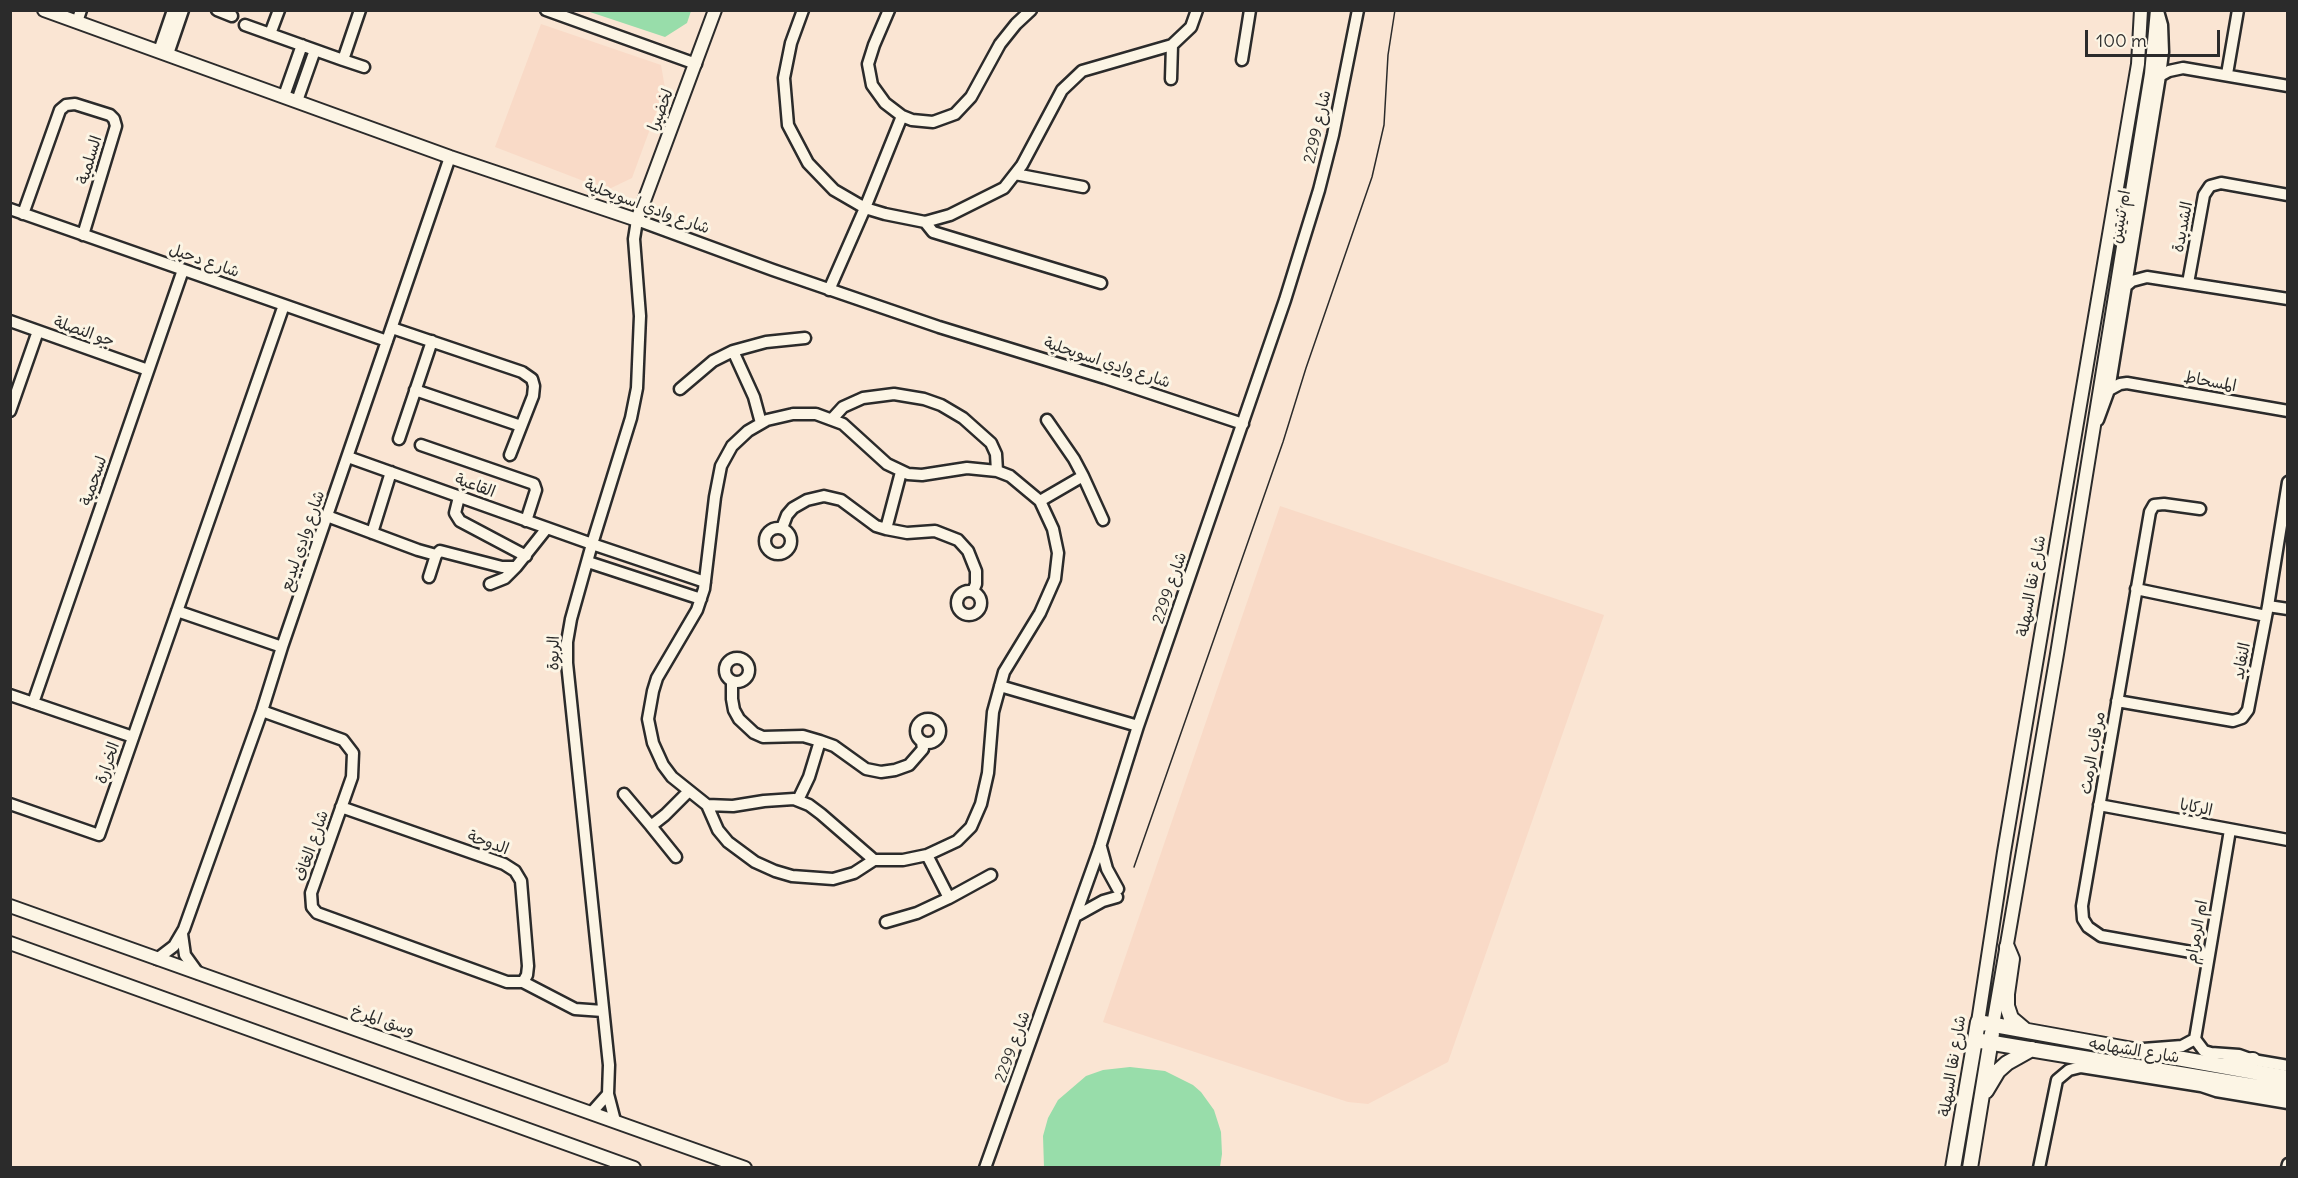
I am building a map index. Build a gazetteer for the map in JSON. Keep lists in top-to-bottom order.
{
  "streets": {
    "main road": ["شارع نقا السهلة", "شارع الشهامه"],
    "street": [
      "لخضيرا",
      "شارع 2299",
      "السلمية",
      "شارع وادي اسويحلية",
      "ام ثنيتين",
      "الشديدة",
      "شارع دحيل",
      "جو النصلة",
      "المسحاط",
      "لسحمية",
      "القاعية",
      "شارع وادي لبديع",
      "الربوة",
      "النفايد",
      "مرقاب الرمث",
      "الخرارة",
      "الركايا",
      "الدوحة",
      "شارع الغاف",
      "ام الرمرام",
      "وسق المرخ"
    ]
  },
  "crossings": [
    ["لخضيرا", "شارع وادي اسويحلية"],
    ["لخضيرا", "الربوة"],
    ["شارع 2299", "شارع وادي اسويحلية"],
    ["السلمية", "شارع دحيل"],
    ["شارع وادي اسويحلية", "شارع وادي لبديع"],
    ["شارع وادي اسويحلية", "الربوة"],
    ["ام ثنيتين", "شارع نقا السهلة"],
    ["شارع دحيل", "لسحمية"],
    ["شارع دحيل", "شارع وادي لبديع"],
    ["شارع دحيل", "الخرارة"],
    ["جو النصلة", "لسحمية"],
    ["القاعية", "شارع وادي لبديع"],
    ["القاعية", "الربوة"],
    ["شارع وادي لبديع", "شارع الغاف"],
    ["شارع وادي لبديع", "وسق المرخ"],
    ["شارع نقا السهلة", "شارع الشهامه"],
    ["الربوة", "وسق المرخ"],
    ["النفايد", "مرقاب الرمث"],
    ["مرقاب الرمث", "الركايا"],
    ["مرقاب الرمث", "ام الرمرام"],
    ["الركايا", "ام الرمرام"],
    ["الدوحة", "شارع الغاف"]
  ],
  "scale_bar": "100 m"
}
